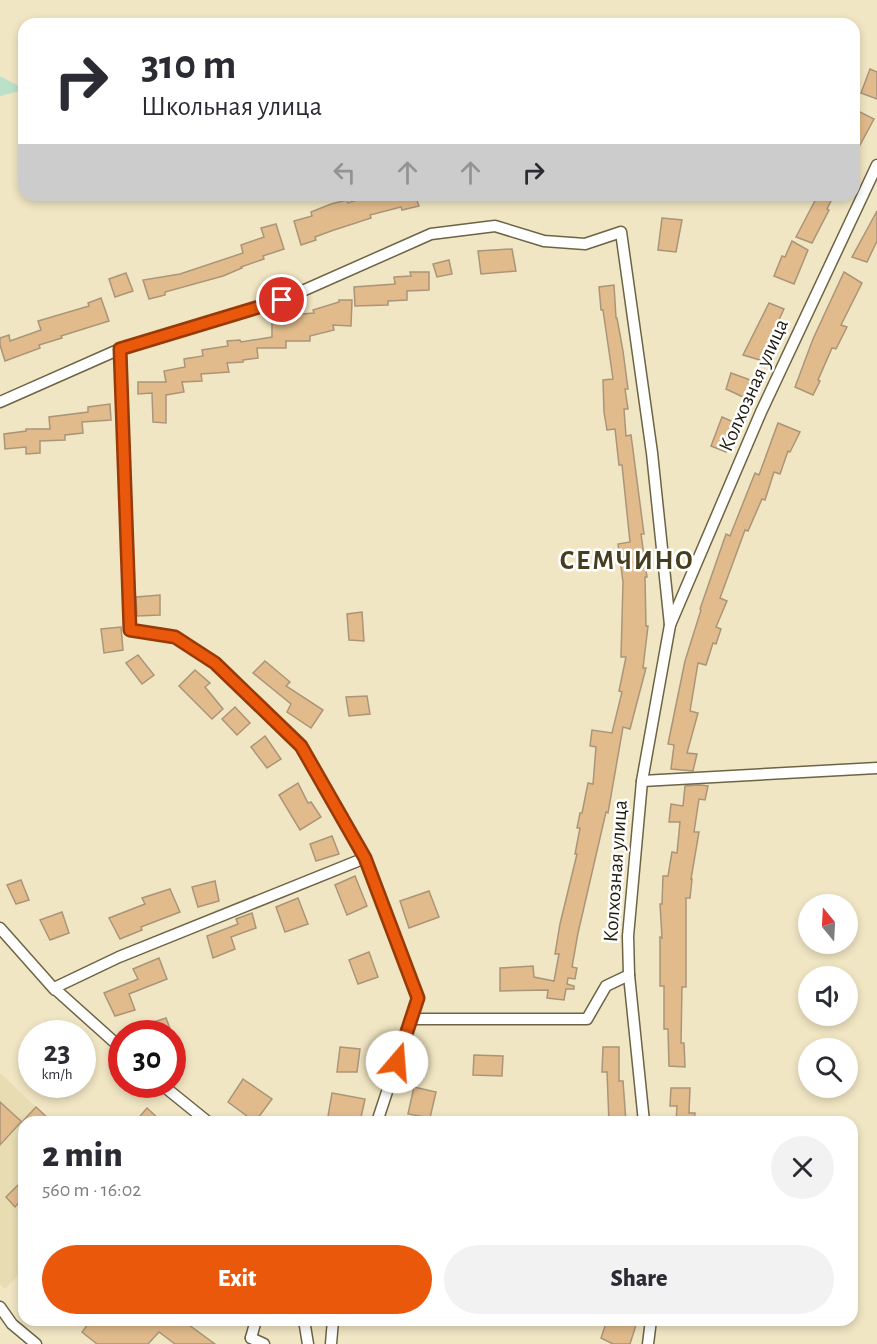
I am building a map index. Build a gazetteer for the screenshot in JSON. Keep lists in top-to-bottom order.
{
  "streets": {
    "street": ["Колхозная улица"]
  },
  "districts": ["СЕМЧИНО"],
  "north": "top",
  "page": {
    "turn": ["310 m", "Школьная улица"],
    "speed": "23 km/h",
    "limit": "30",
    "heading": ["2 min", "560 m · 16:02"],
    "buttons": ["Exit", "Share"]
  }
}
